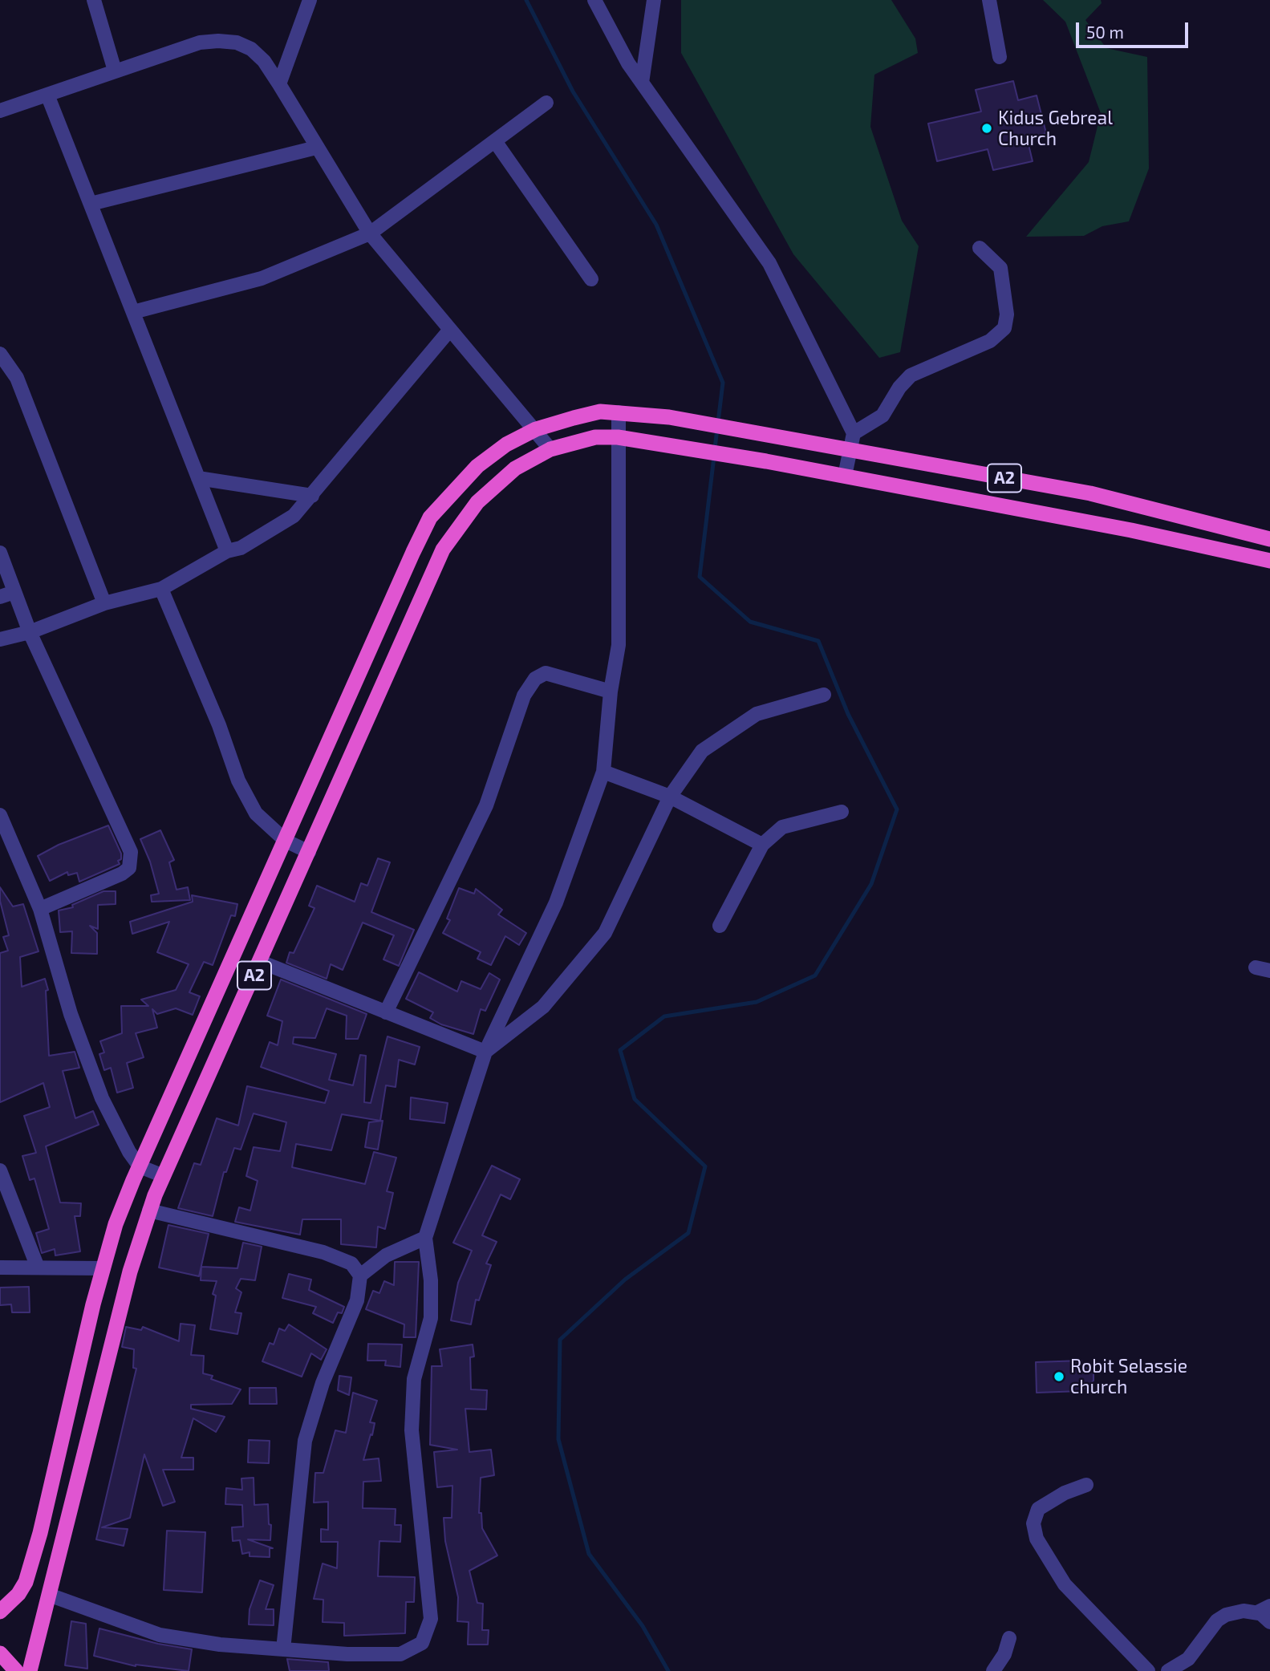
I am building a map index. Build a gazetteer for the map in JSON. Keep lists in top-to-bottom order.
{
  "streets": {
    "highway": ["A2"]
  },
  "places": ["Kidus Gebreal Church", "Robit Selassie church"],
  "scale_bar": "50 m"
}
